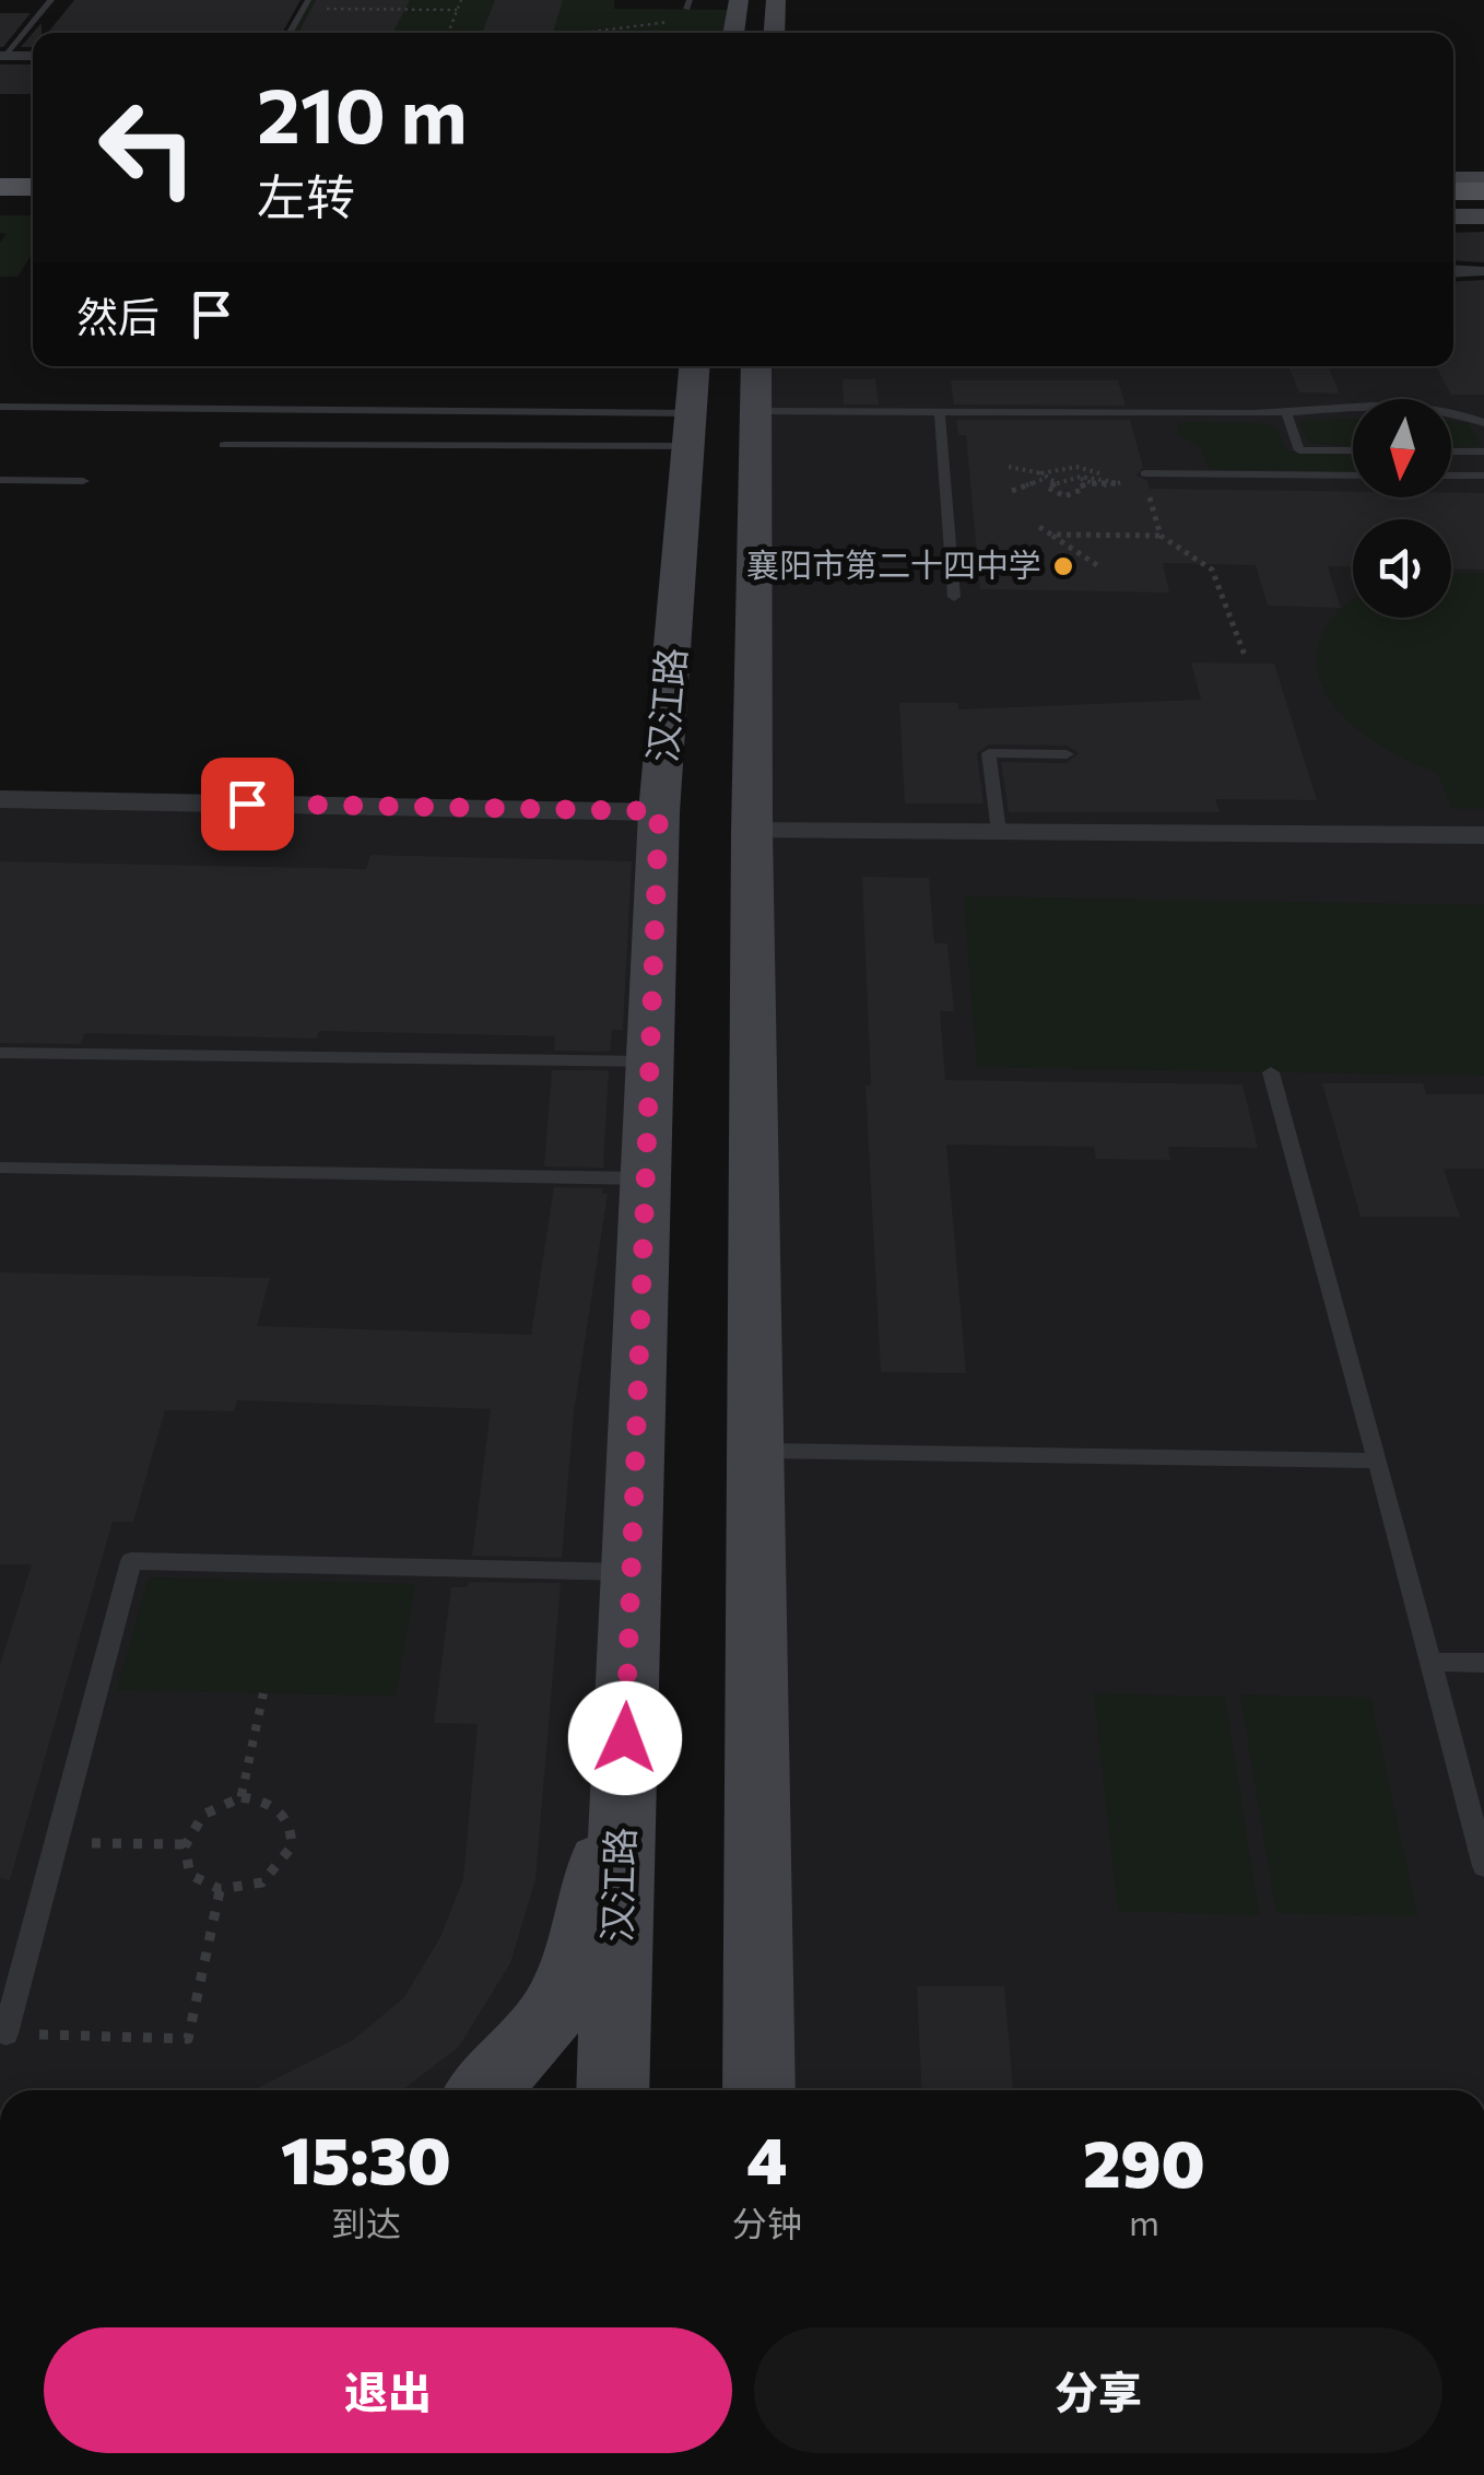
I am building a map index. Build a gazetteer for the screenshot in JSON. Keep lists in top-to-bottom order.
{
  "streets": {
    "main road": ["汉江路"]
  },
  "places": ["襄阳市第二十四中学"],
  "north": "bottom",
  "page": {
    "turn": ["210 m", "左转"],
    "then": "然后",
    "eta": [
      "15:30",
      "到达",
      "4",
      "分钟",
      "290",
      "m"
    ],
    "buttons": ["退出", "分享"]
  }
}
